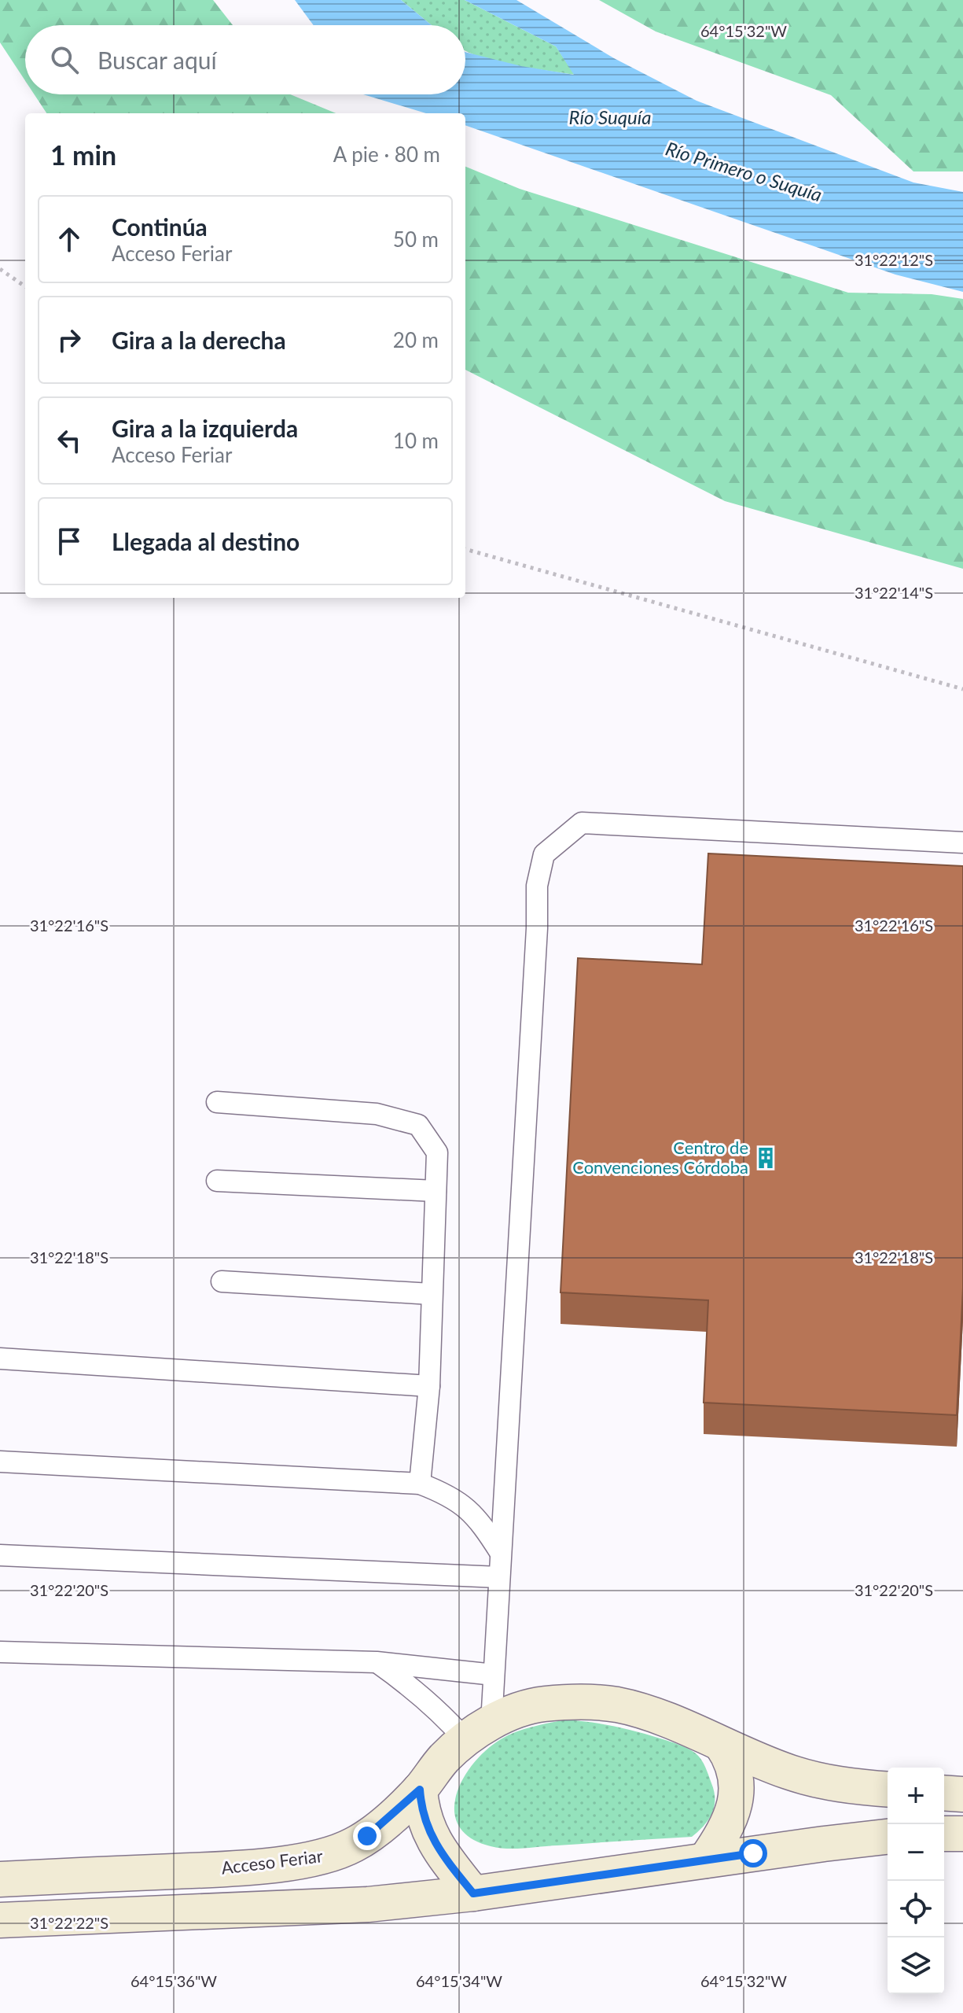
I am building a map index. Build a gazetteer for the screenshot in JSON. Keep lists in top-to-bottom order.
{
  "streets": {
    "main road": ["Acceso Feriar"]
  },
  "water": ["Río Suquía", "Río Primero o Suquía"],
  "places": {
    "building": ["Centro de Convenciones Córdoba"]
  },
  "page": {
    "search": "Buscar aquí",
    "heading": ["1 min", "A pie · 80 m"],
    "list": [
      ["Continúa", "Acceso Feriar", "50 m"],
      ["Gira a la derecha", "20 m"],
      ["Gira a la izquierda", "Acceso Feriar", "10 m"],
      "Llegada al destino"
    ],
    "map_buttons": ["+", "−"]
  },
  "coordinates": [
    "64°15'32\"W",
    "31°22'12\"S",
    "31°22'14\"S",
    "31°22'16\"S",
    "31°22'18\"S",
    "31°22'20\"S",
    "31°22'22\"S",
    "64°15'36\"W",
    "64°15'34\"W"
  ]
}
